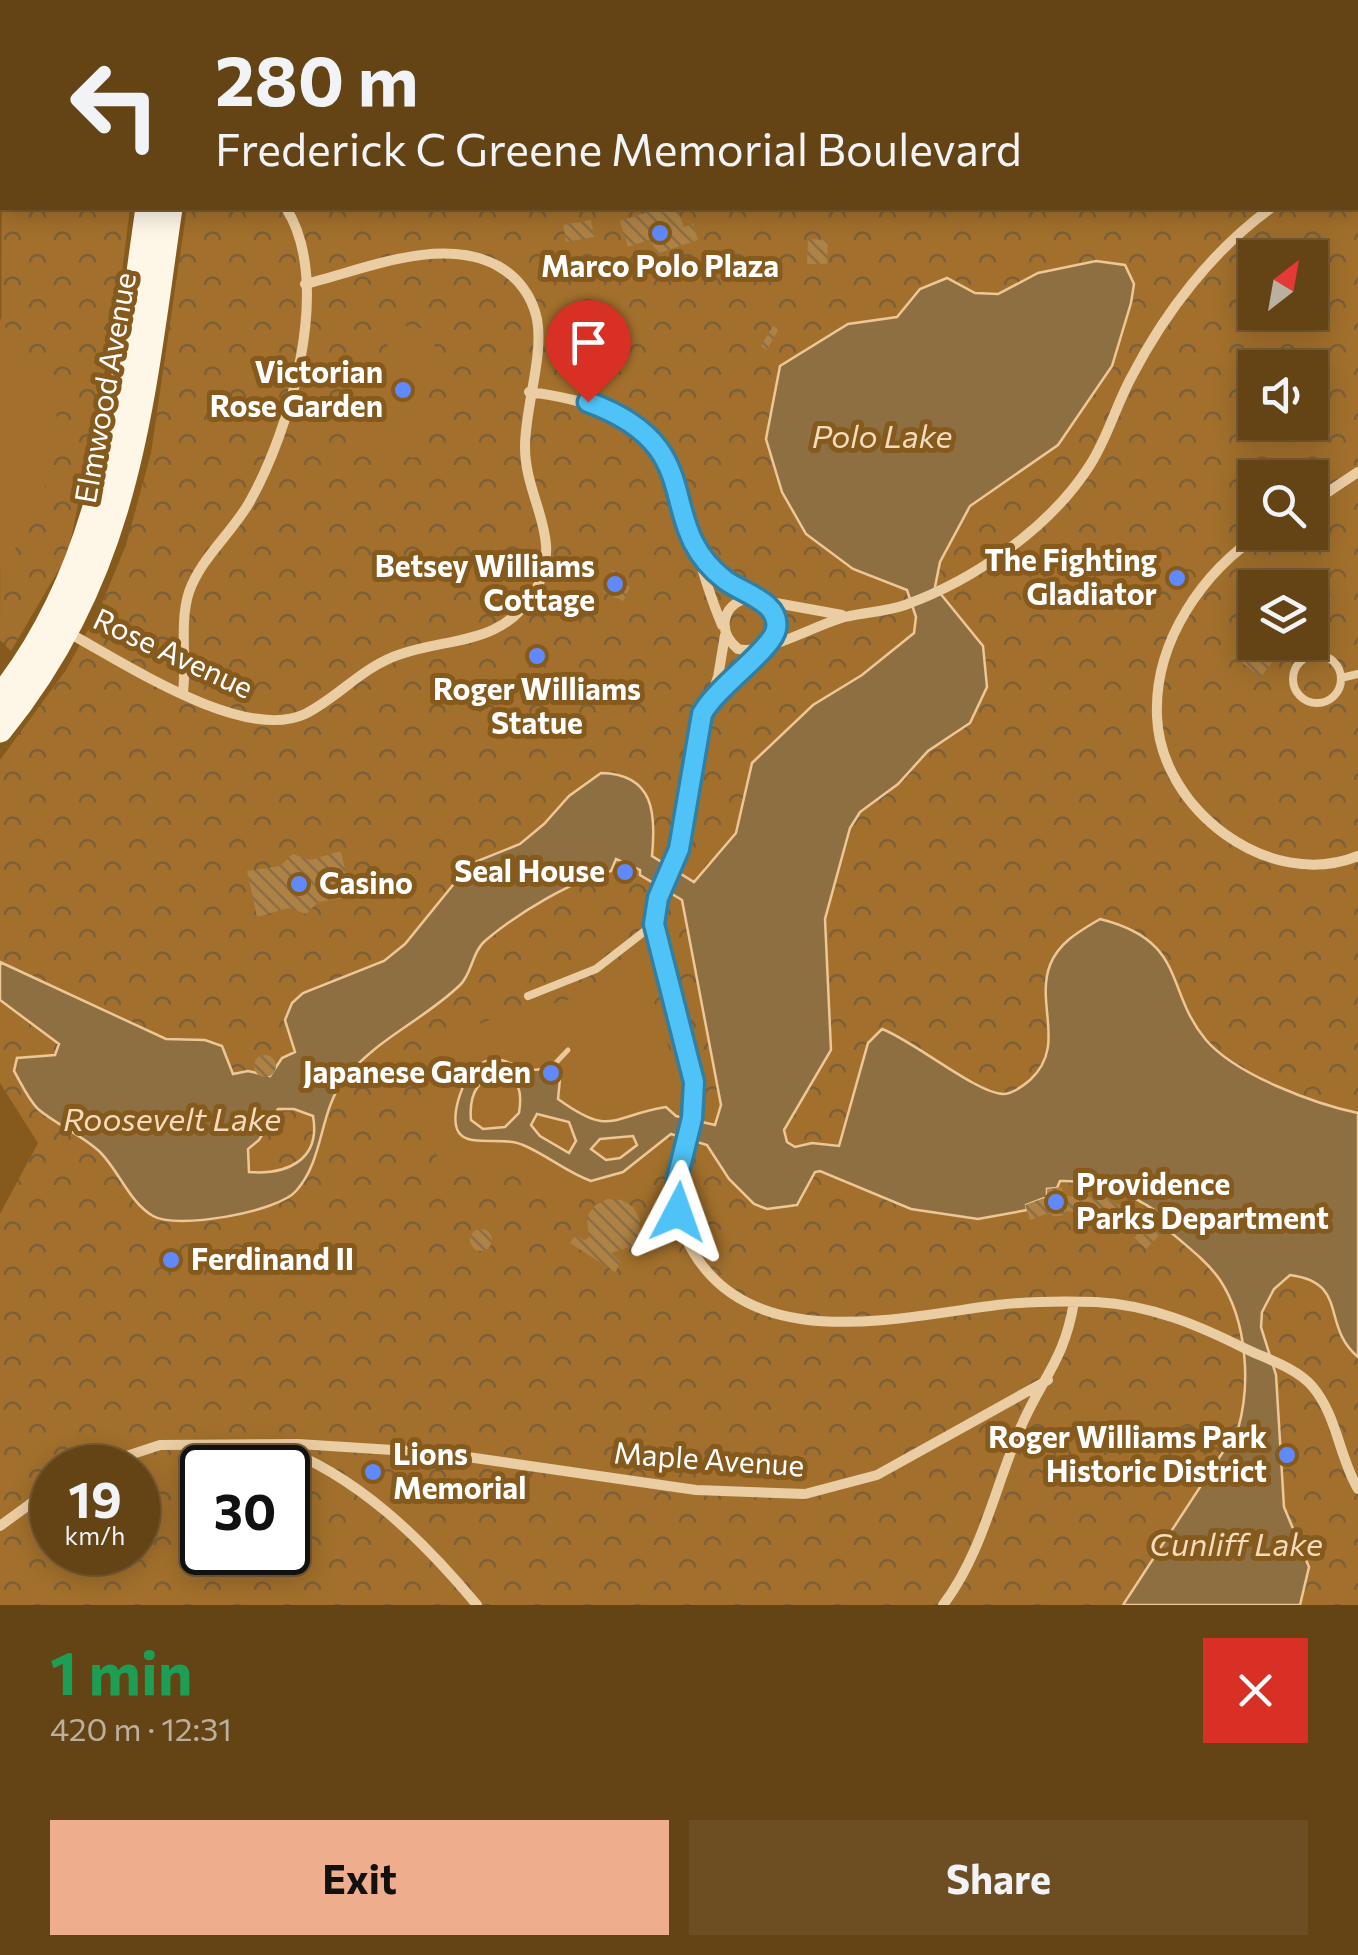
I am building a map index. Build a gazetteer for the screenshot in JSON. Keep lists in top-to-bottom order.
{
  "streets": {
    "main road": ["Elmwood Avenue"],
    "street": ["Rose Avenue", "Maple Avenue"]
  },
  "crossings": [
    ["Elmwood Avenue", "Rose Avenue"]
  ],
  "water": ["Polo Lake", "Roosevelt Lake", "Cunliff Lake"],
  "places": [
    "Marco Polo Plaza",
    "Victorian Rose Garden",
    "The Fighting Gladiator",
    "Betsey Williams Cottage",
    "Roger Williams Statue",
    "Seal House",
    "Casino",
    "Japanese Garden",
    "Providence Parks Department",
    "Ferdinand II",
    "Roger Williams Park Historic District",
    "Lions Memorial"
  ],
  "north": "top right",
  "page": {
    "turn": ["280 m", "Frederick C Greene Memorial Boulevard"],
    "speed": "19 km/h",
    "limit": "30",
    "heading": ["1 min", "420 m · 12:31"],
    "buttons": ["Exit", "Share"]
  }
}
